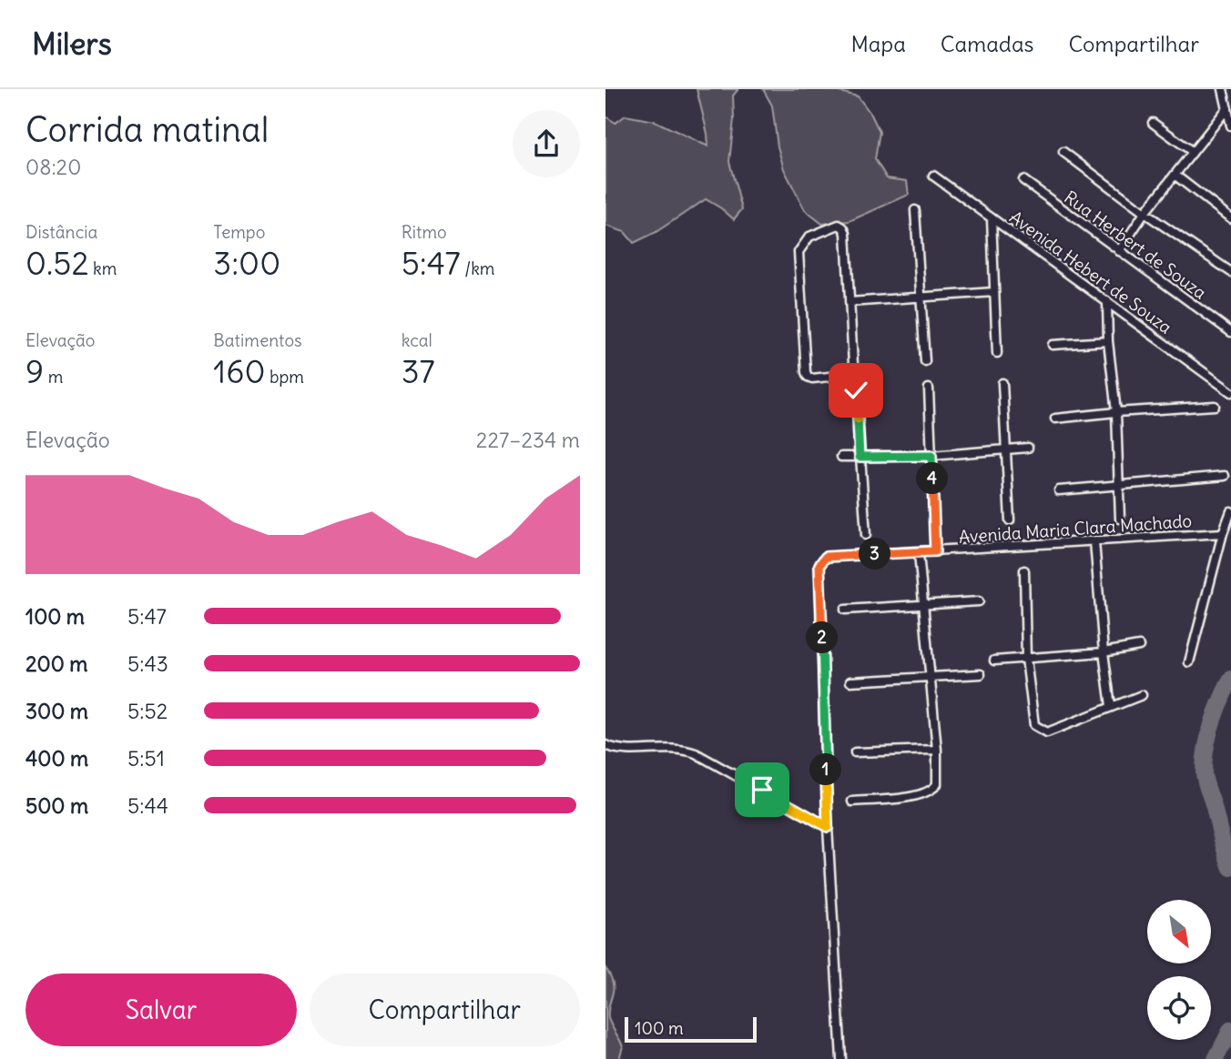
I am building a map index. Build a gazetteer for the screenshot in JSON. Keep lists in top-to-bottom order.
{
  "streets": {
    "street": ["Rua Herbert de Souza", "Avenida Hebert de Souza", "Avenida Maria Clara Machado"]
  },
  "scale_bar": "100 m",
  "north": "bottom right",
  "page": {
    "header": "Milers",
    "nav": ["Mapa", "Camadas", "Compartilhar"],
    "heading": ["Corrida matinal", "08:20"],
    "stats": [
      ["Distância", "0.52 km"],
      ["Tempo", "3:00"],
      ["Ritmo", "5:47 /km"],
      ["Elevação", "9 m"],
      ["Batimentos", "160 bpm"],
      ["kcal", "37"]
    ],
    "chart": ["Elevação", "227–234 m"],
    "pins": [
      "4",
      "3",
      "2",
      "1"
    ],
    "list": [
      {
        "name": "100 m",
        "note": "5:47"
      },
      {
        "name": "200 m",
        "note": "5:43"
      },
      {
        "name": "300 m",
        "note": "5:52"
      },
      {
        "name": "400 m",
        "note": "5:51"
      },
      {
        "name": "500 m",
        "note": "5:44"
      }
    ],
    "buttons": ["Salvar", "Compartilhar"],
    "scale": "100 m"
  }
}
